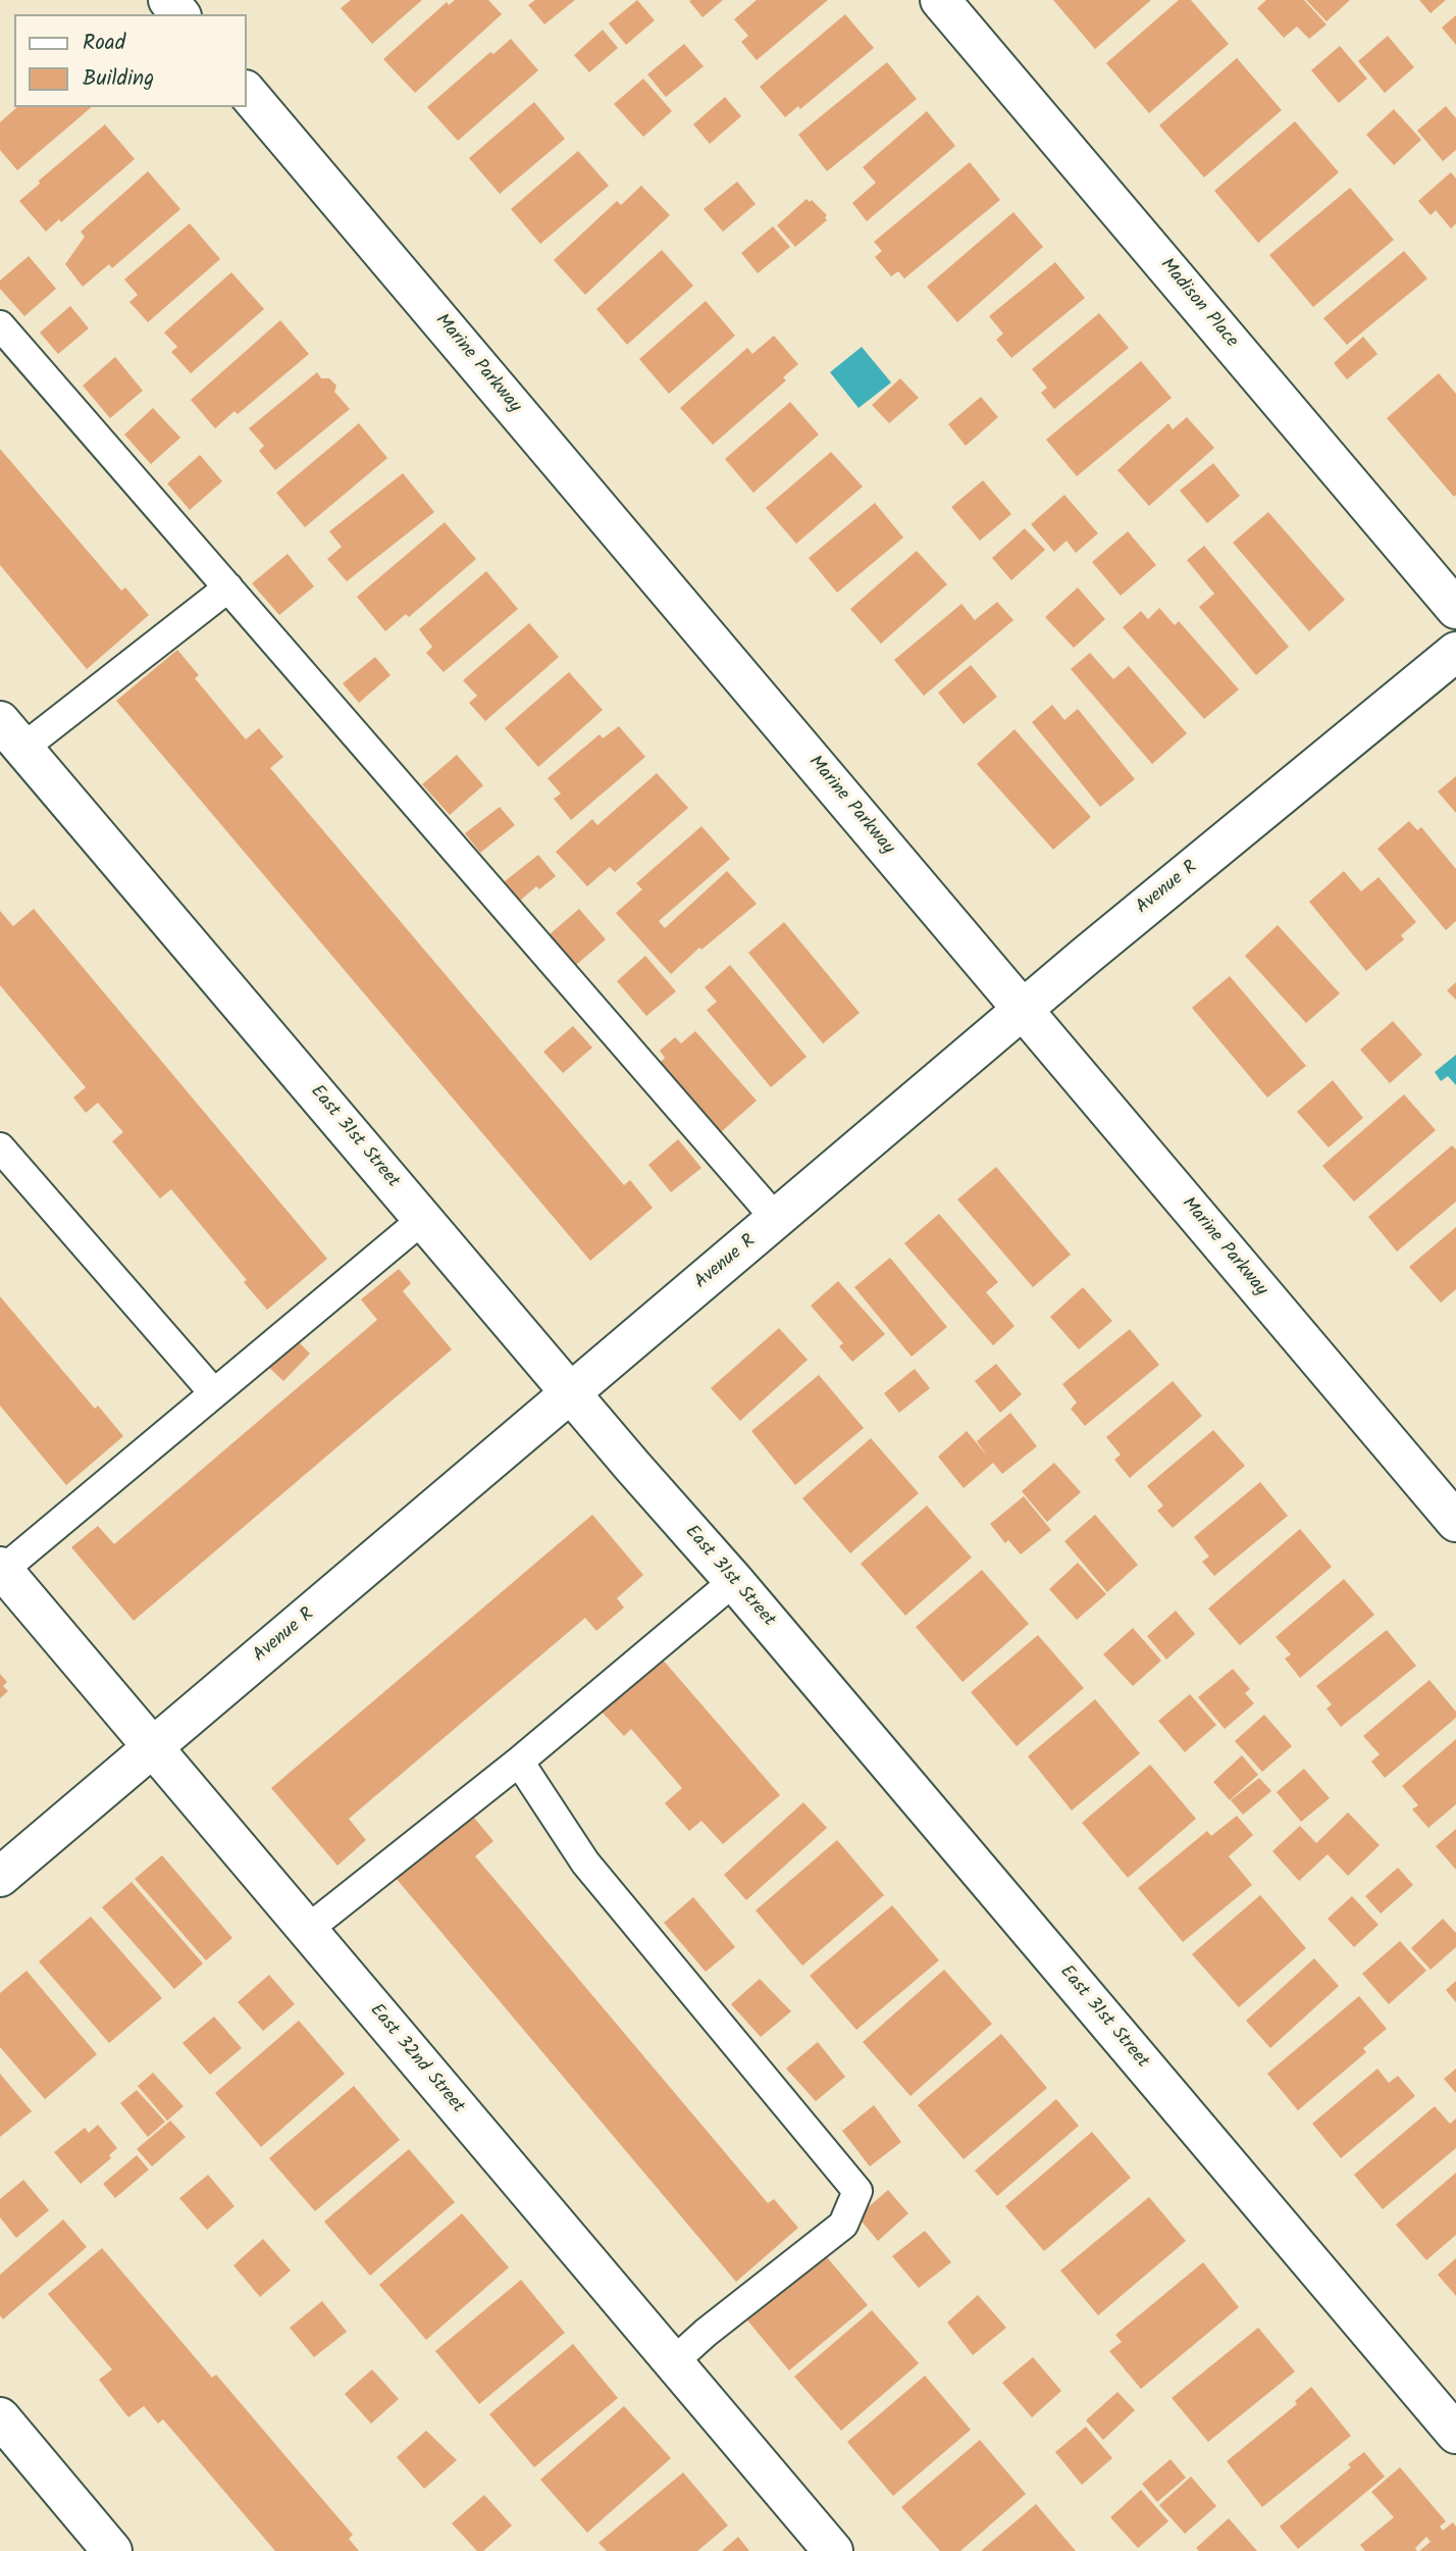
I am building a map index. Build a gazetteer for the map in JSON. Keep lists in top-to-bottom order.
{
  "streets": {
    "street": [
      "Madison Place",
      "Marine Parkway",
      "Avenue R",
      "East 31st Street",
      "East 32nd Street"
    ]
  },
  "crossings": [
    ["Marine Parkway", "Avenue R"],
    ["Avenue R", "East 31st Street"],
    ["Avenue R", "East 32nd Street"]
  ],
  "legend": ["Road", "Building"]
}
